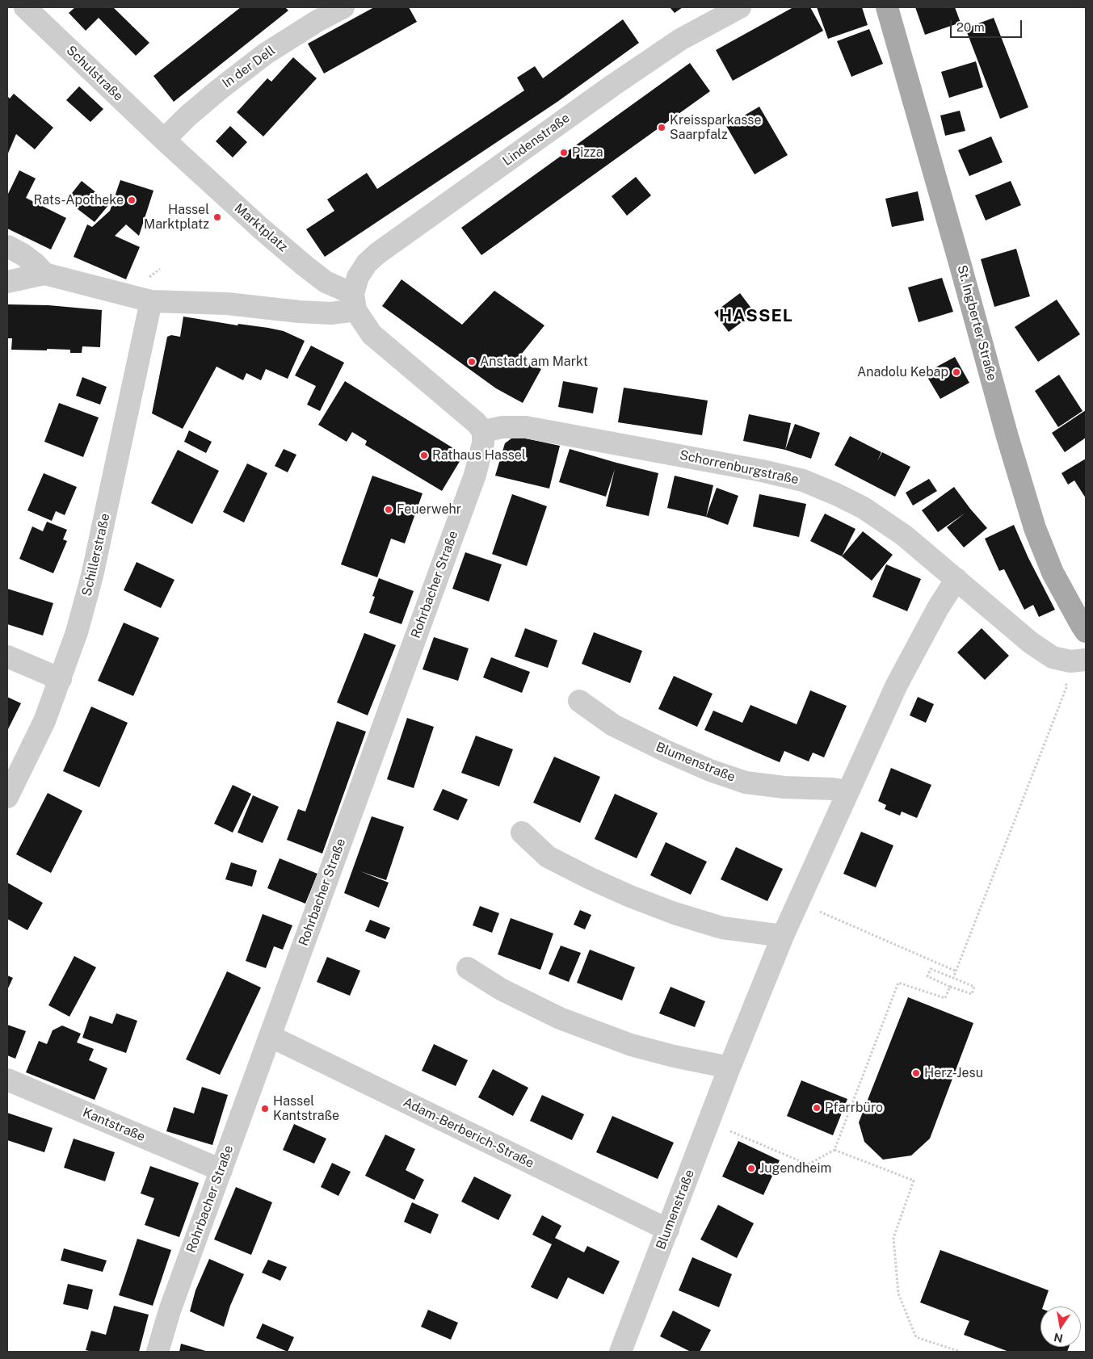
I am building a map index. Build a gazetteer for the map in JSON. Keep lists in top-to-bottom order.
{
  "streets": {
    "main road": ["St. Ingberter Straße"],
    "street": [
      "In der Dell",
      "Schulstraße",
      "Lindenstraße",
      "Marktplatz",
      "Schorrenburgstraße",
      "Schillerstraße",
      "Rohrbacher Straße",
      "Blumenstraße",
      "Kantstraße",
      "Adam-Berberich-Straße"
    ]
  },
  "crossings": [
    ["In der Dell", "Schulstraße"],
    ["In der Dell", "Marktplatz"],
    ["Schulstraße", "Marktplatz"],
    ["Lindenstraße", "Marktplatz"],
    ["Schorrenburgstraße", "Rohrbacher Straße"],
    ["Schorrenburgstraße", "Blumenstraße"],
    ["Rohrbacher Straße", "Kantstraße"],
    ["Rohrbacher Straße", "Adam-Berberich-Straße"],
    ["Blumenstraße", "Adam-Berberich-Straße"]
  ],
  "districts": ["HASSEL"],
  "places": [
    "Kreissparkasse Saarpfalz",
    "Pizza",
    "Rats-Apotheke",
    "Hassel Marktplatz",
    "Anstadt am Markt",
    "Anadolu Kebap",
    "Rathaus Hassel",
    "Feuerwehr",
    "Herz-Jesu",
    "Pfarrbüro",
    "Hassel Kantstraße",
    "Jugendheim"
  ],
  "scale_bar": "20 m",
  "north": "bottom"
}
